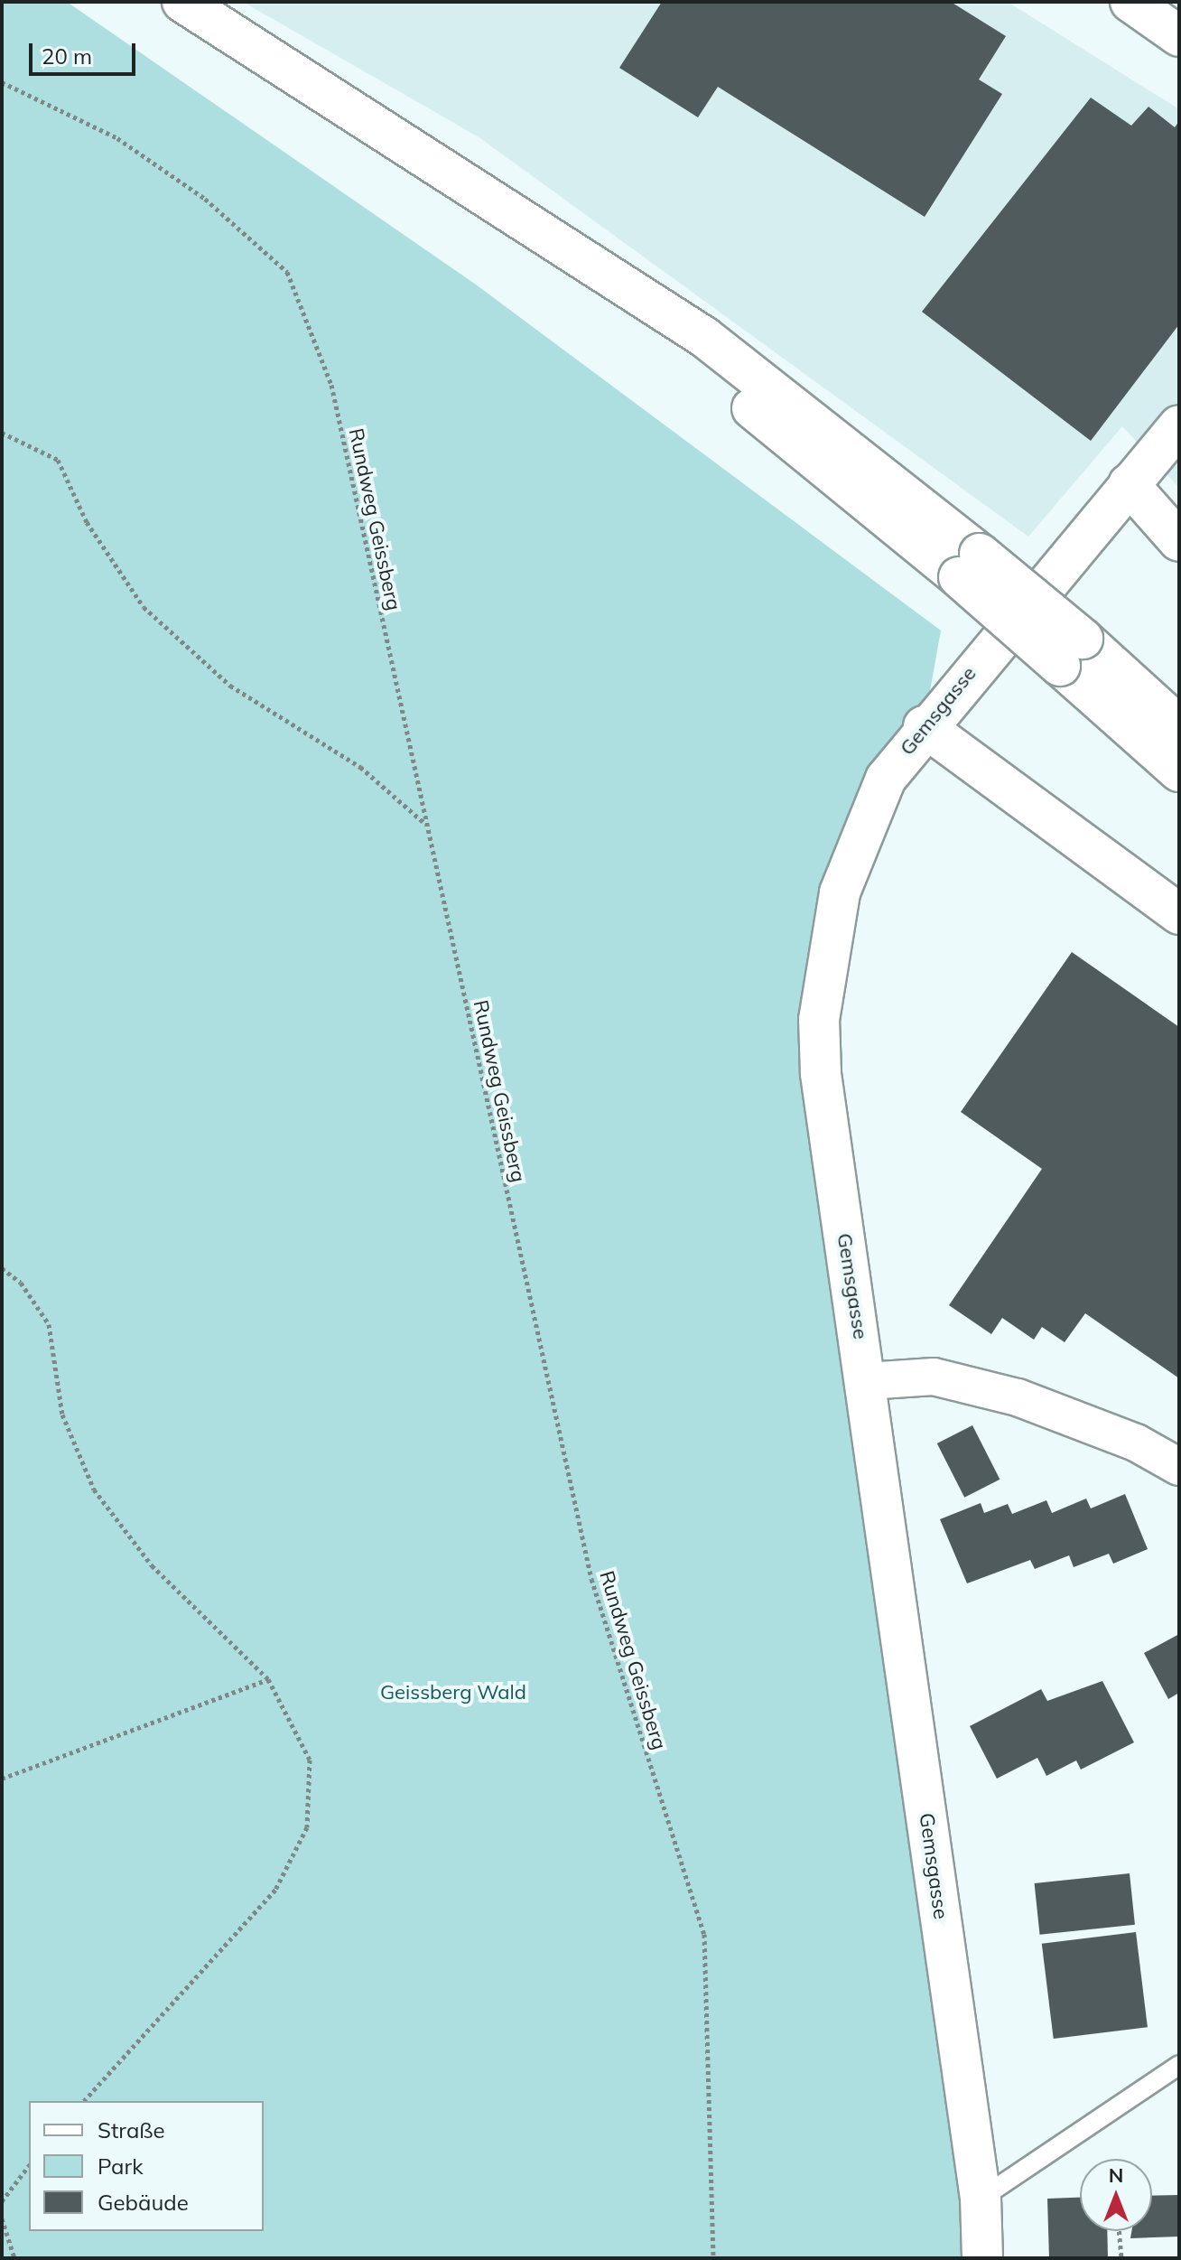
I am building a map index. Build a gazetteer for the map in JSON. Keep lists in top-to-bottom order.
{
  "streets": {
    "main road": ["Gemsgasse"],
    "path": ["Rundweg Geissberg"]
  },
  "parks": ["Geissberg Wald"],
  "legend": ["Straße", "Park", "Gebäude"],
  "scale_bar": "20 m",
  "north": "top"
}
